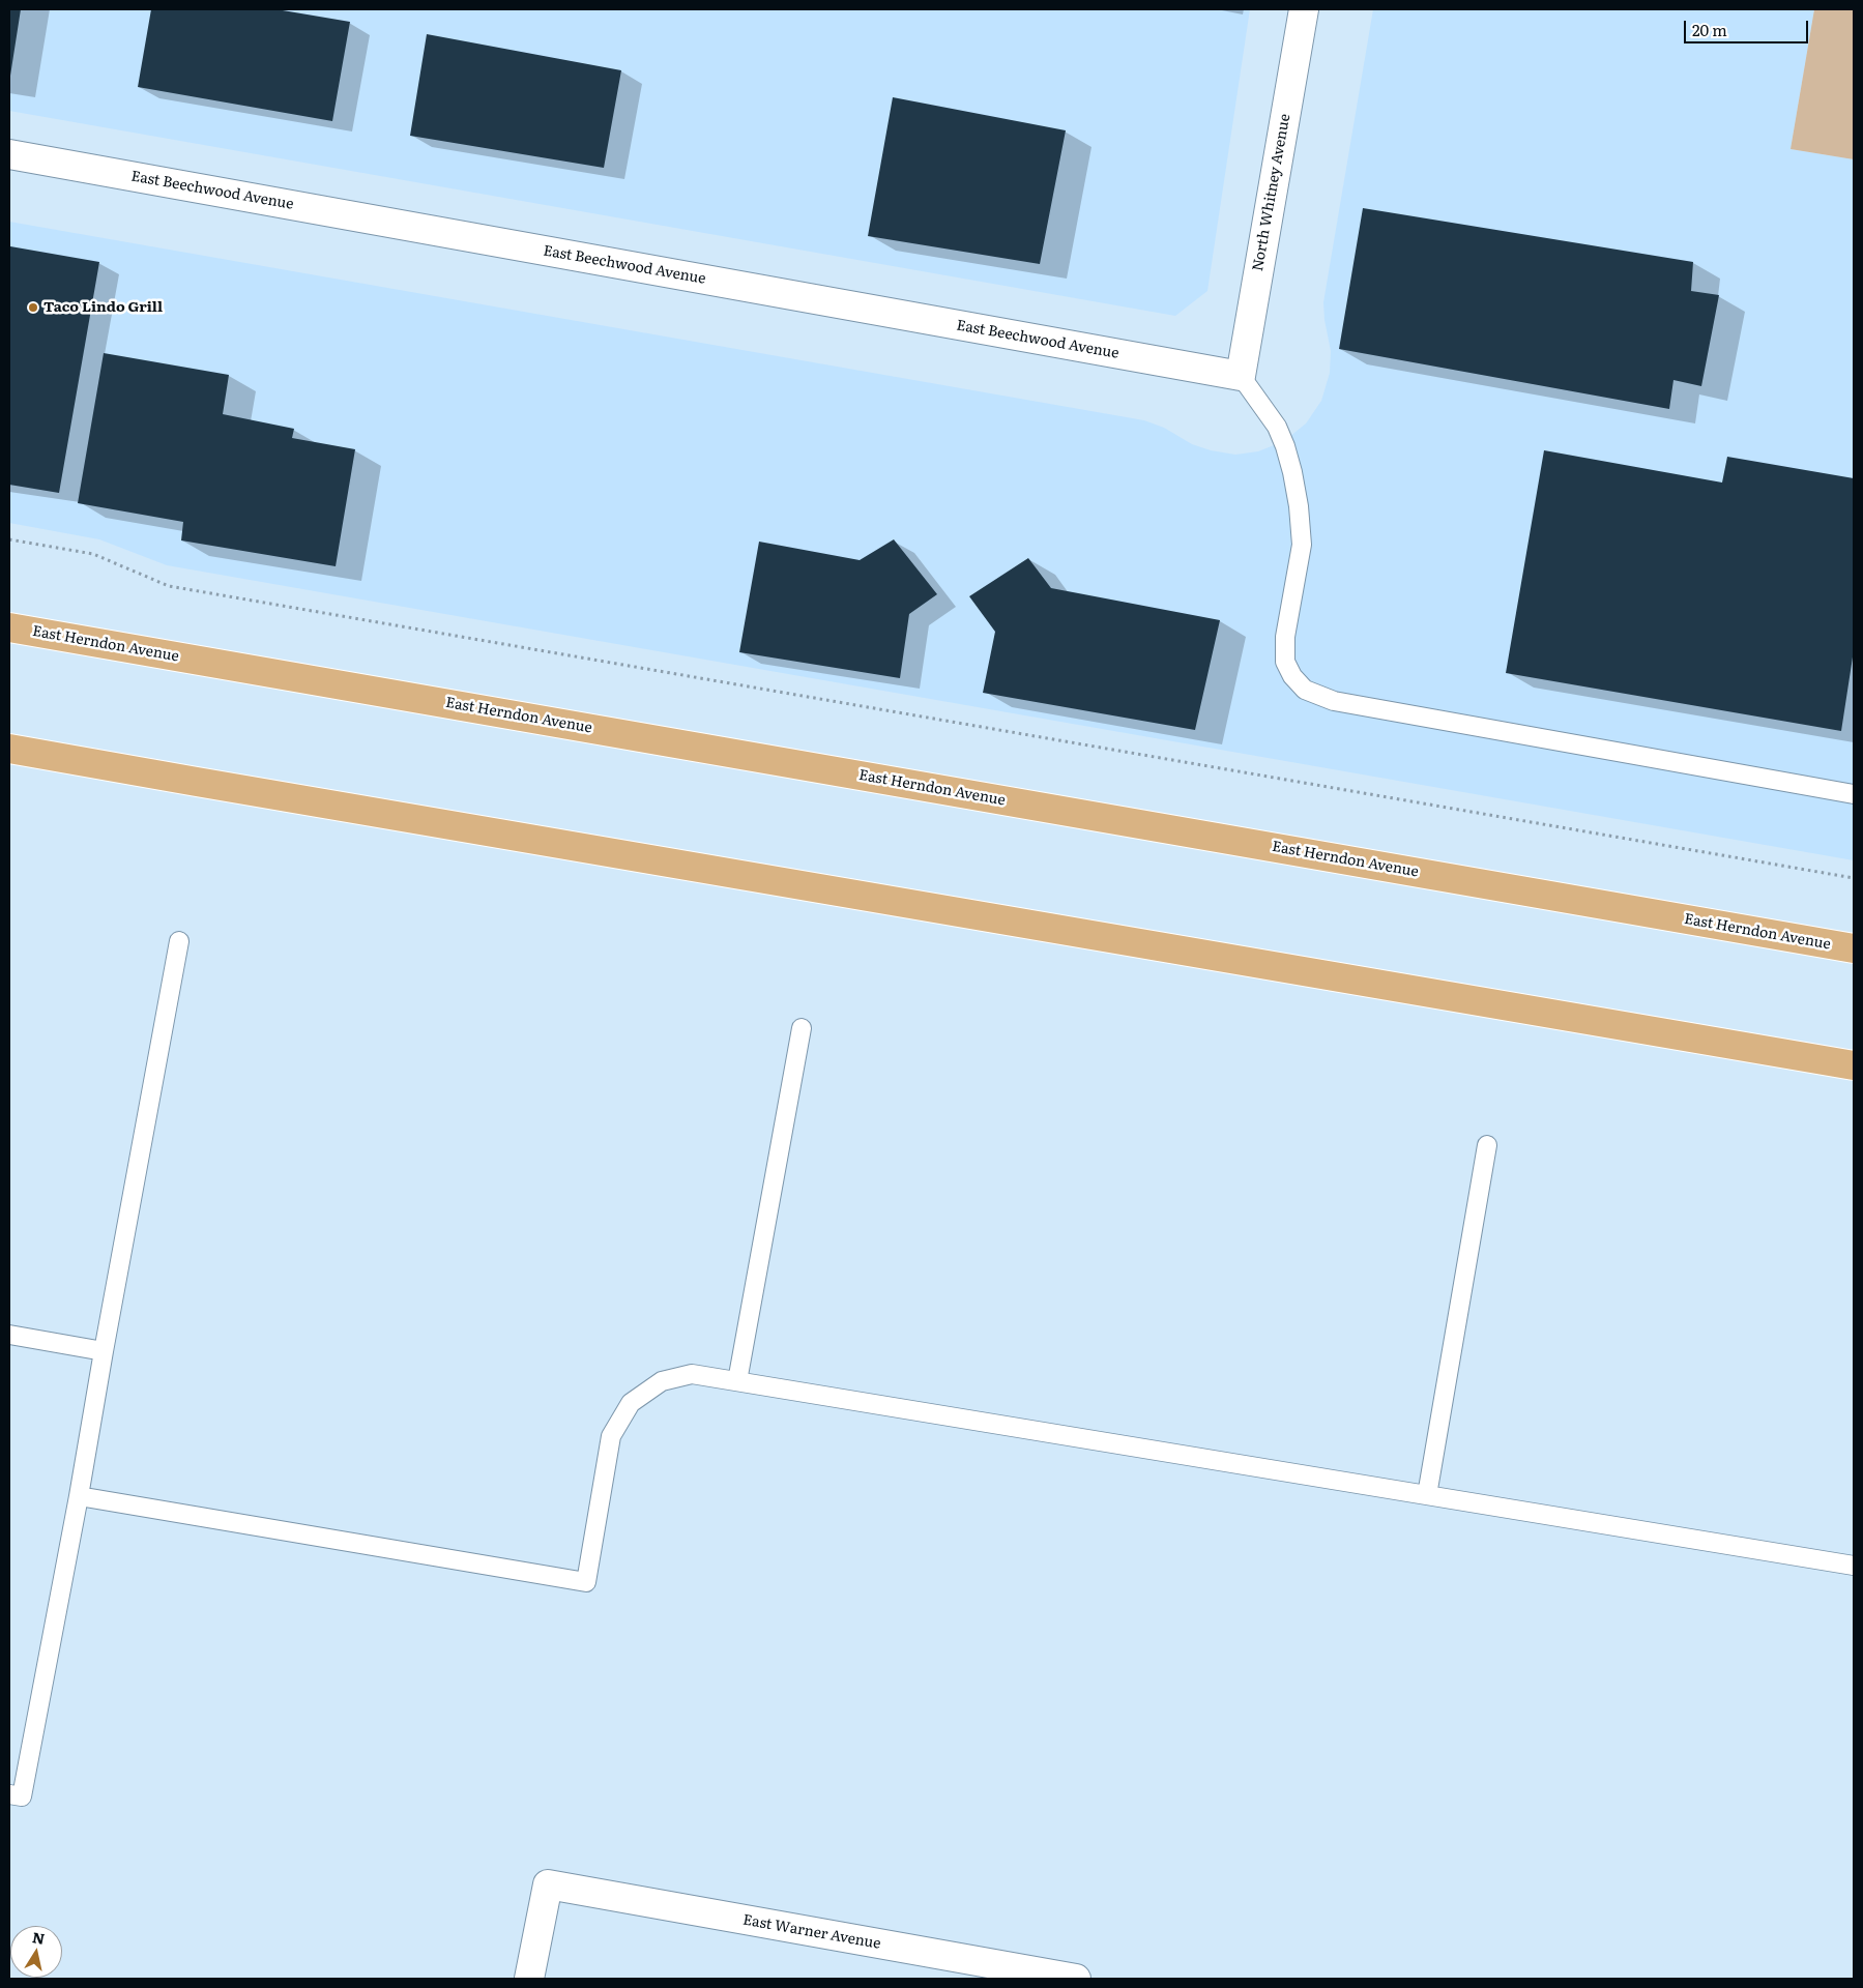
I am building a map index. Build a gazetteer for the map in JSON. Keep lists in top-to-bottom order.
{
  "streets": {
    "main road": ["East Herndon Avenue"],
    "street": ["East Beechwood Avenue", "North Whitney Avenue", "East Warner Avenue"]
  },
  "crossings": [
    ["East Beechwood Avenue", "North Whitney Avenue"]
  ],
  "places": ["Taco Lindo Grill"],
  "scale_bar": "20 m",
  "north": "top"
}
